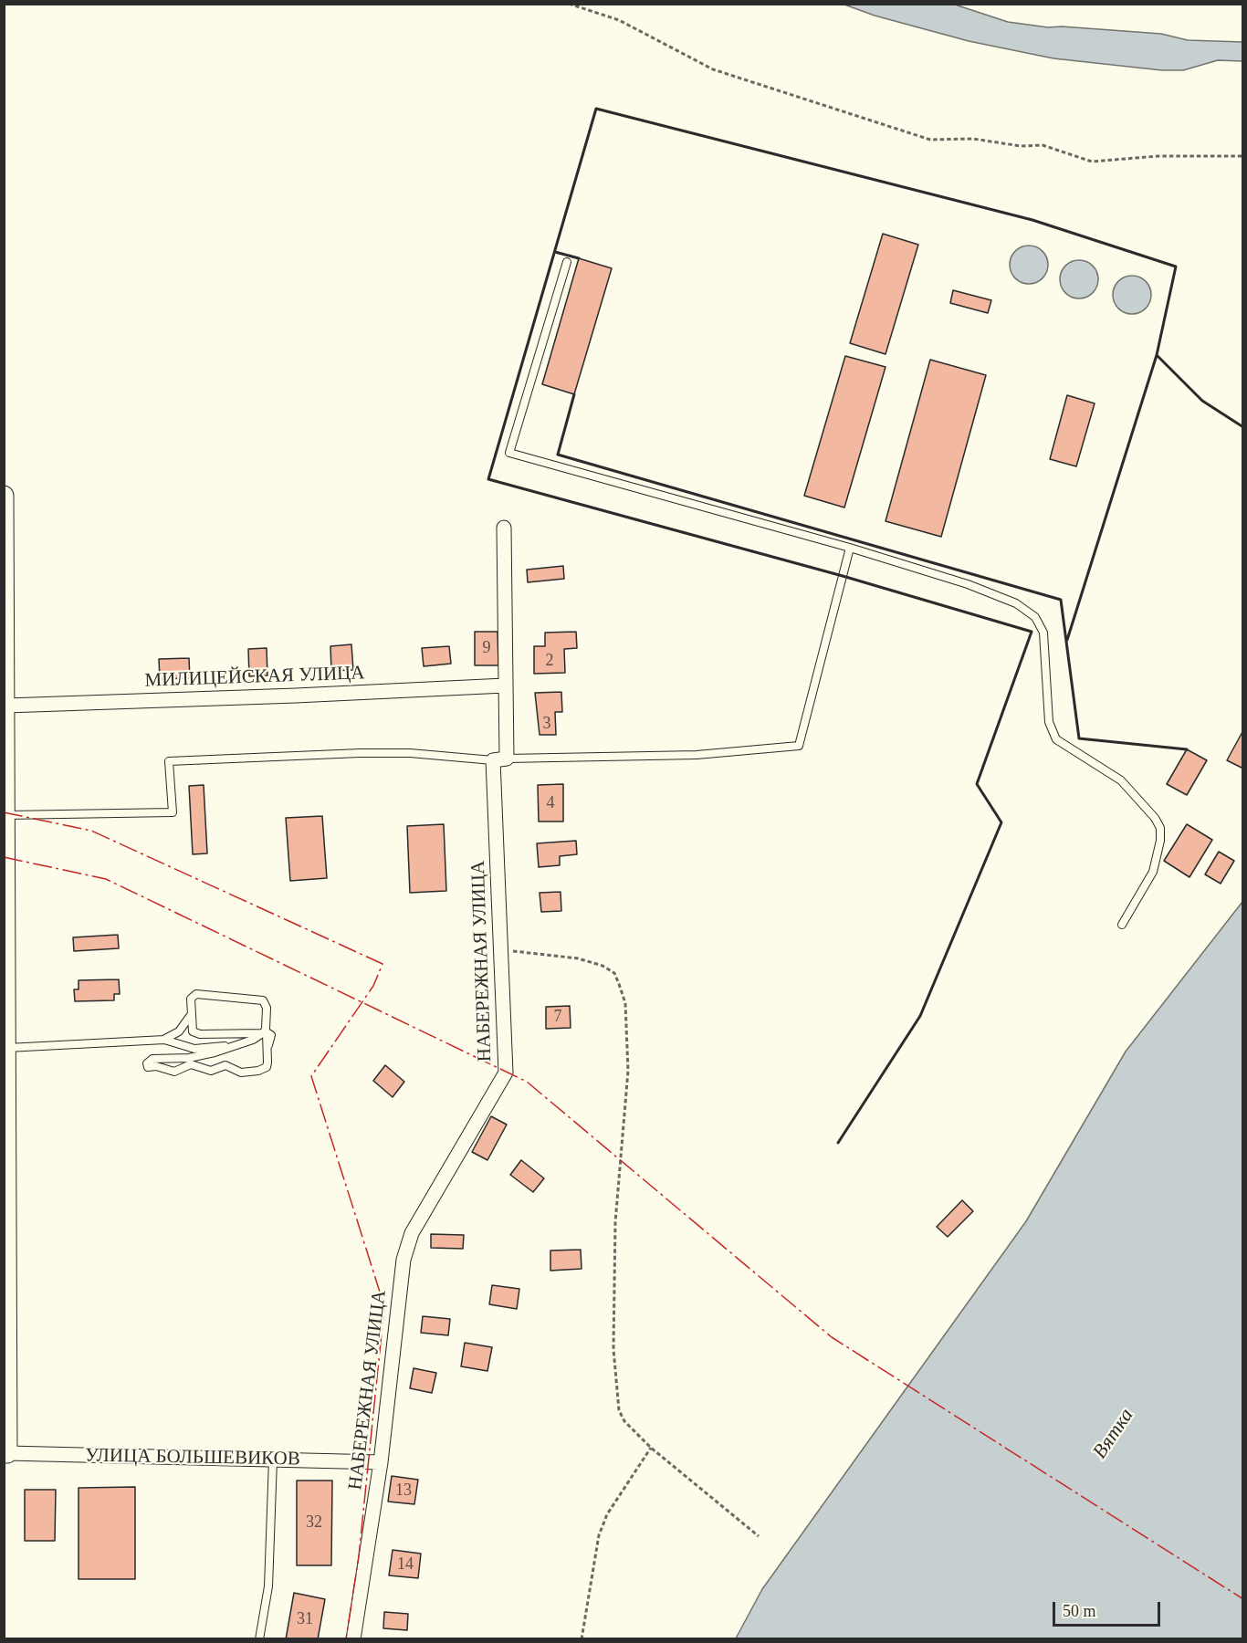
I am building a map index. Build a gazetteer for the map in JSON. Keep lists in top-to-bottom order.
{
  "streets": {
    "street": ["МИЛИЦЕЙСКАЯ УЛИЦА", "НАБЕРЕЖНАЯ УЛИЦА", "УЛИЦА БОЛЬШЕВИКОВ"]
  },
  "crossings": [
    ["НАБЕРЕЖНАЯ УЛИЦА", "УЛИЦА БОЛЬШЕВИКОВ"]
  ],
  "water": ["Вятка"],
  "house_numbers": [
    "9",
    "2",
    "3",
    "4",
    "7",
    "13",
    "32",
    "14",
    "31"
  ],
  "scale_bar": "50 m"
}
